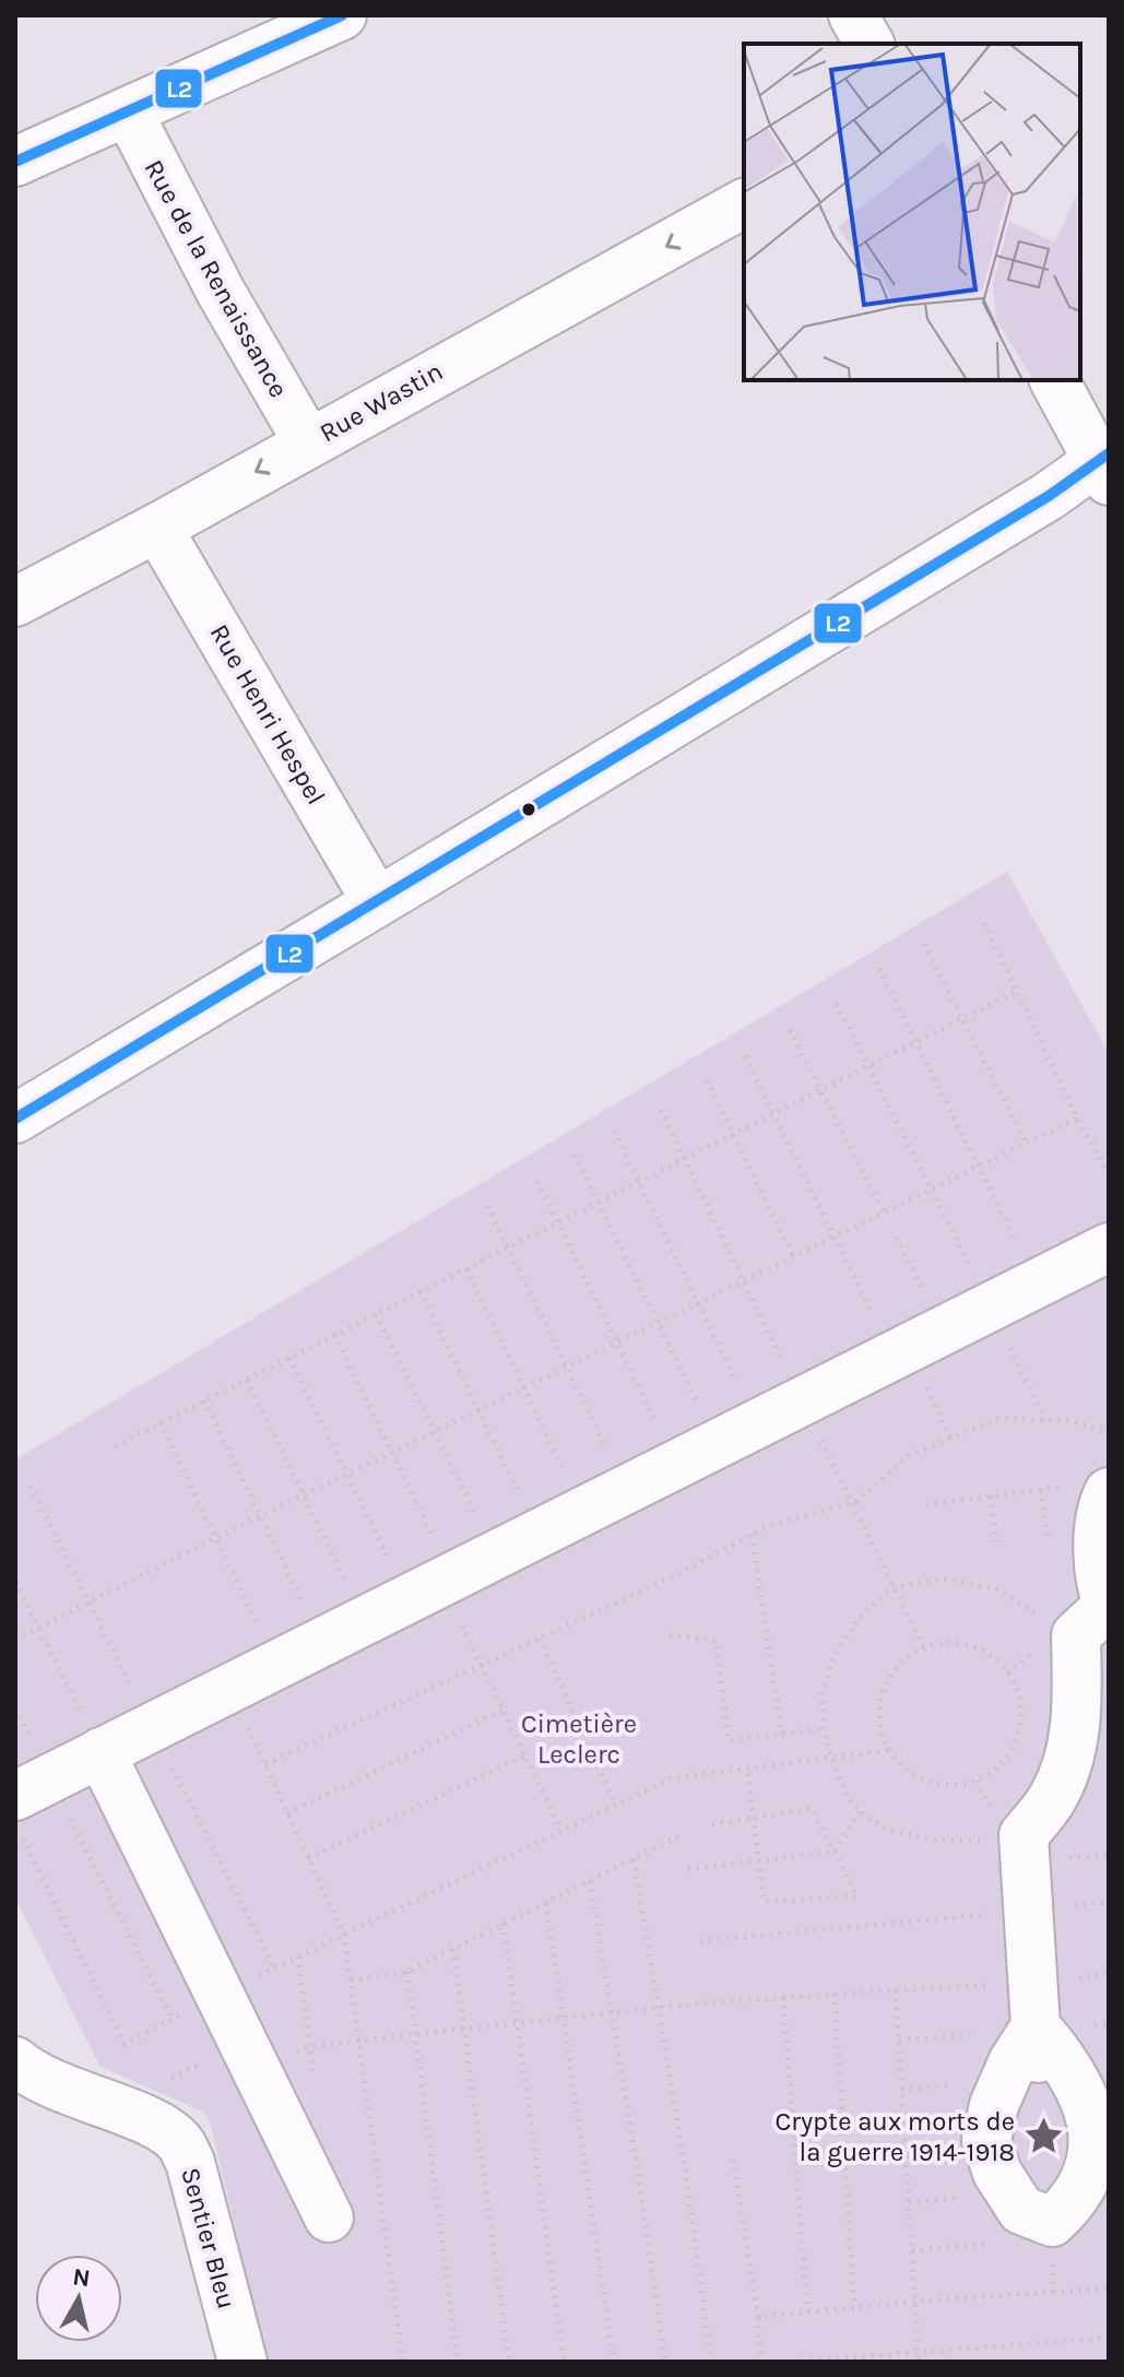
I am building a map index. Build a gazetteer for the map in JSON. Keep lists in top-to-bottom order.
{
  "streets": {
    "street": [
      "Rue de la Renaissance",
      "Rue Wastin",
      "Rue Henri Hespel",
      "Sentier Bleu"
    ]
  },
  "crossings": [
    ["Rue de la Renaissance", "Rue Wastin"],
    ["Rue Wastin", "Rue Henri Hespel"]
  ],
  "parks": ["Cimetière Leclerc"],
  "places": {
    "place": ["Crypte aux morts de la guerre 1914-1918"]
  },
  "lines": ["transit line L2"],
  "north": "top"
}
